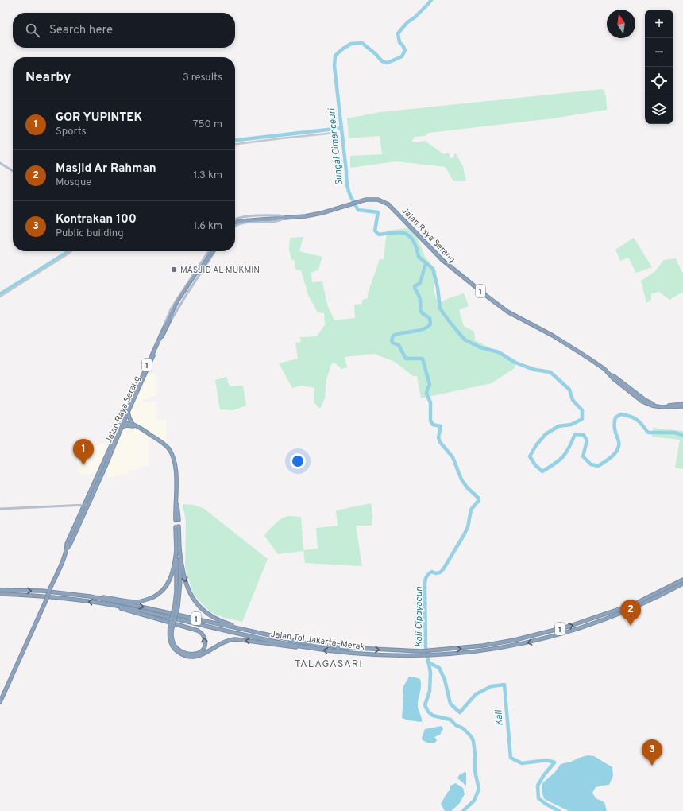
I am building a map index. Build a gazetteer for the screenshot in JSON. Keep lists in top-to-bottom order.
{
  "streets": {
    "highway": ["Jalan Raya Serang", "1", "Jalan Tol Jakarta–Merak"]
  },
  "districts": ["TALAGASARI"],
  "water": ["Sungai Cimanceuri", "Kali Cipayaeun", "Kali"],
  "places": ["MASJID AL MUKMIN"],
  "north": "top",
  "page": {
    "map_buttons": ["+", "−"],
    "search": "Search here",
    "heading": ["Nearby", "3 results"],
    "list": [
      {
        "mark": "1",
        "name": "GOR YUPINTEK",
        "note": "Sports",
        "value": "750 m"
      },
      {
        "mark": "2",
        "name": "Masjid Ar Rahman",
        "note": "Mosque",
        "value": "1.3 km"
      },
      {
        "mark": "3",
        "name": "Kontrakan 100",
        "note": "Public building",
        "value": "1.6 km"
      }
    ],
    "pins": ["1", "2", "3"]
  }
}
